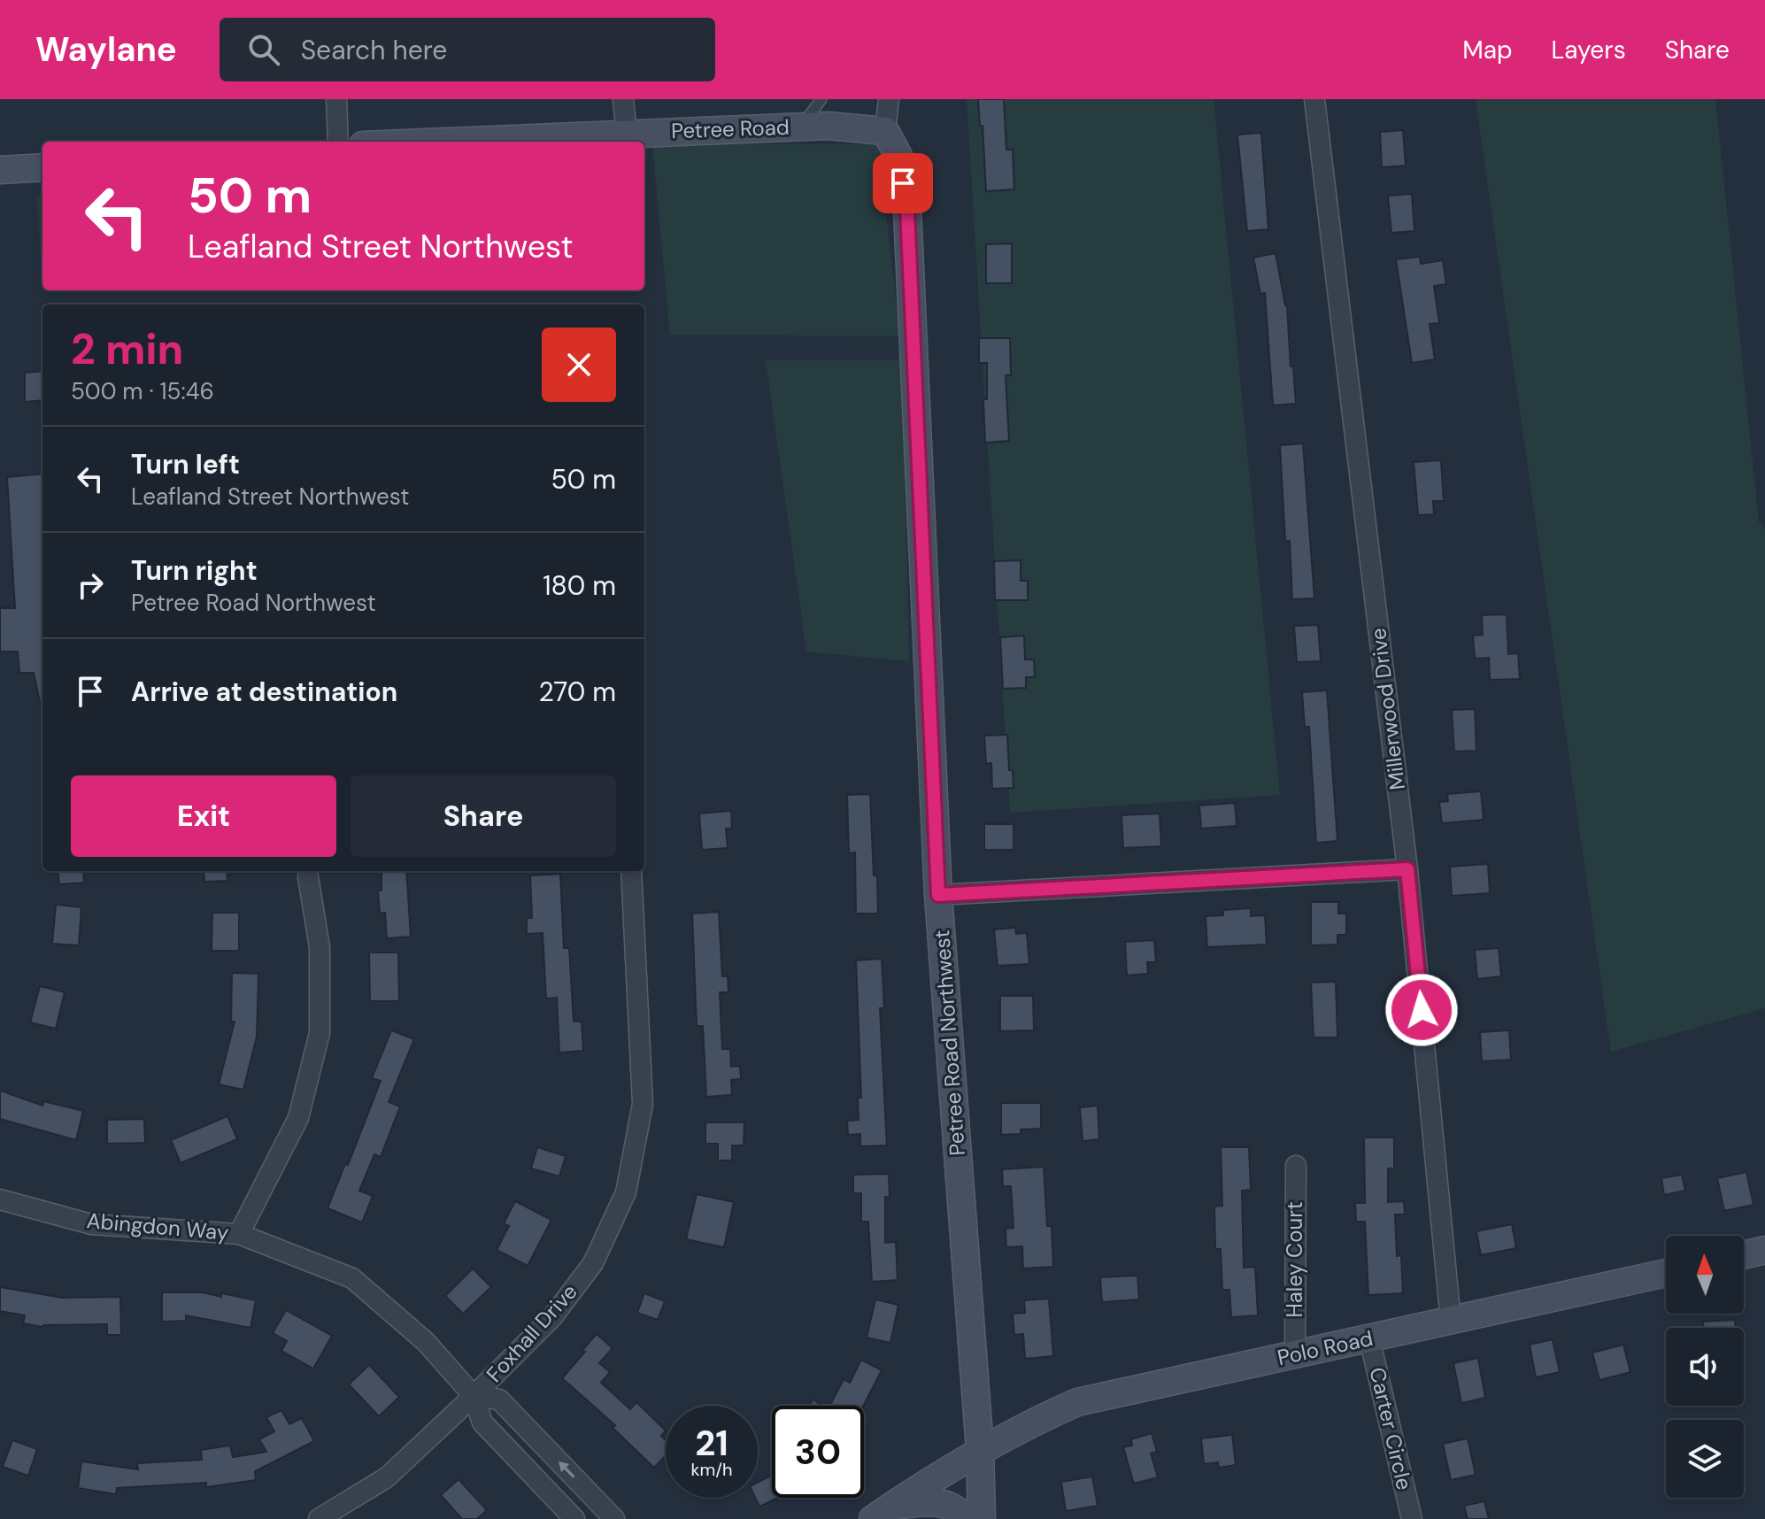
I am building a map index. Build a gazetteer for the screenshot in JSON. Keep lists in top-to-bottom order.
{
  "streets": {
    "street": [
      "Petree Road",
      "Millerwood Drive",
      "Petree Road Northwest",
      "Abingdon Way",
      "Haley Court",
      "Foxhall Drive",
      "Polo Road",
      "Carter Circle"
    ]
  },
  "crossings": [
    ["Petree Road", "Petree Road Northwest"],
    ["Millerwood Drive", "Polo Road"],
    ["Petree Road Northwest", "Polo Road"],
    ["Abingdon Way", "Foxhall Drive"],
    ["Haley Court", "Polo Road"],
    ["Polo Road", "Carter Circle"]
  ],
  "north": "top",
  "page": {
    "header": "Waylane",
    "search": "Search here",
    "nav": ["Map", "Layers", "Share"],
    "turn": ["50 m", "Leafland Street Northwest"],
    "heading": ["2 min", "500 m · 15:46"],
    "list": [
      {
        "name": "Turn left",
        "note": "Leafland Street Northwest",
        "value": "50 m"
      },
      {
        "name": "Turn right",
        "note": "Petree Road Northwest",
        "value": "180 m"
      },
      {
        "name": "Arrive at destination",
        "value": "270 m"
      }
    ],
    "buttons": ["Exit", "Share"],
    "speed": "21 km/h",
    "limit": "30"
  }
}
